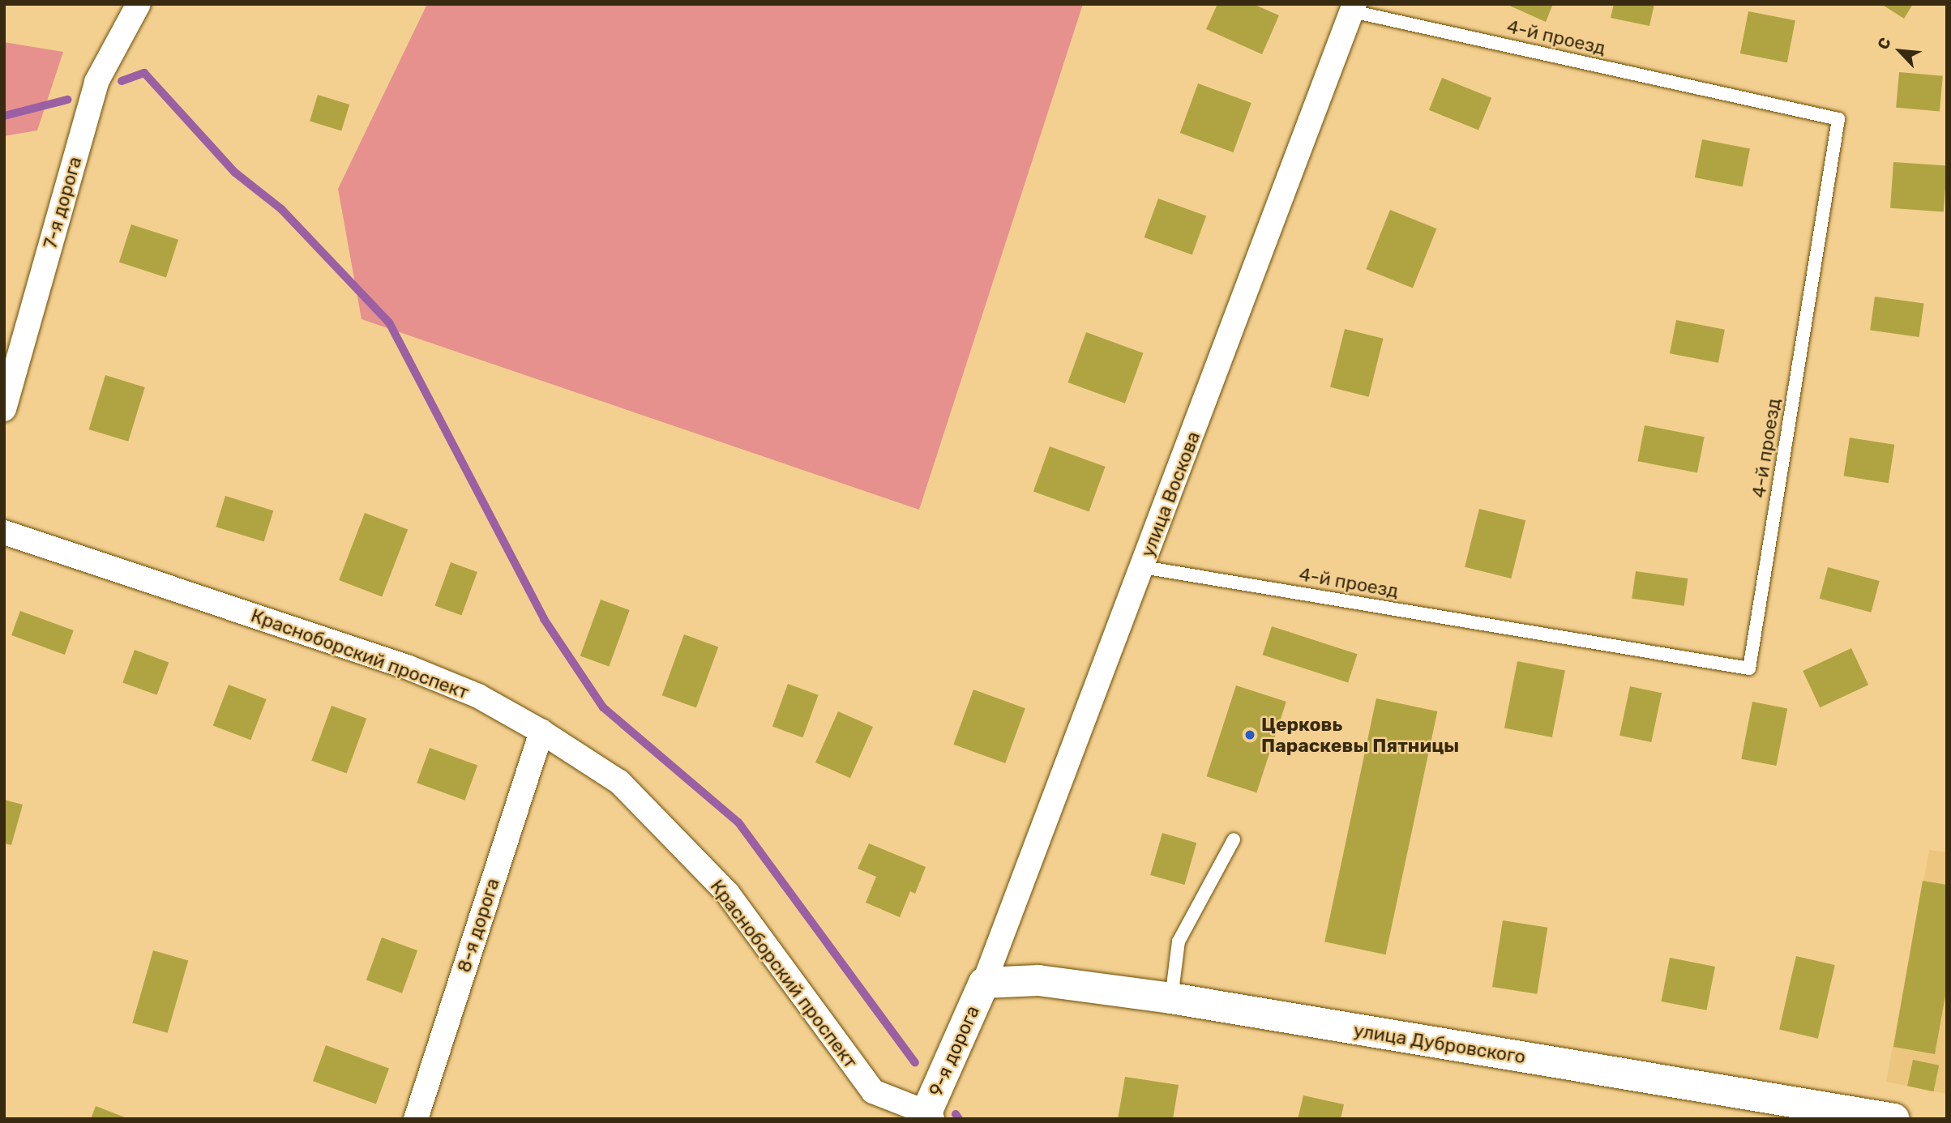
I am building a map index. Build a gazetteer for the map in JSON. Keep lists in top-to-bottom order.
{
  "streets": {
    "street": [
      "7-я дорога",
      "улица Воскова",
      "Красноборский проспект",
      "8-я дорога",
      "улица Дубровского",
      "9-я дорога"
    ],
    "lane": ["4-й проезд"]
  },
  "crossings": [
    ["4-й проезд", "улица Воскова"],
    ["улица Воскова", "улица Дубровского"],
    ["улица Воскова", "9-я дорога"],
    ["Красноборский проспект", "8-я дорога"],
    ["Красноборский проспект", "9-я дорога"],
    ["улица Дубровского", "9-я дорога"]
  ],
  "places": ["Церковь Параскевы Пятницы"],
  "north": "top left"
}
